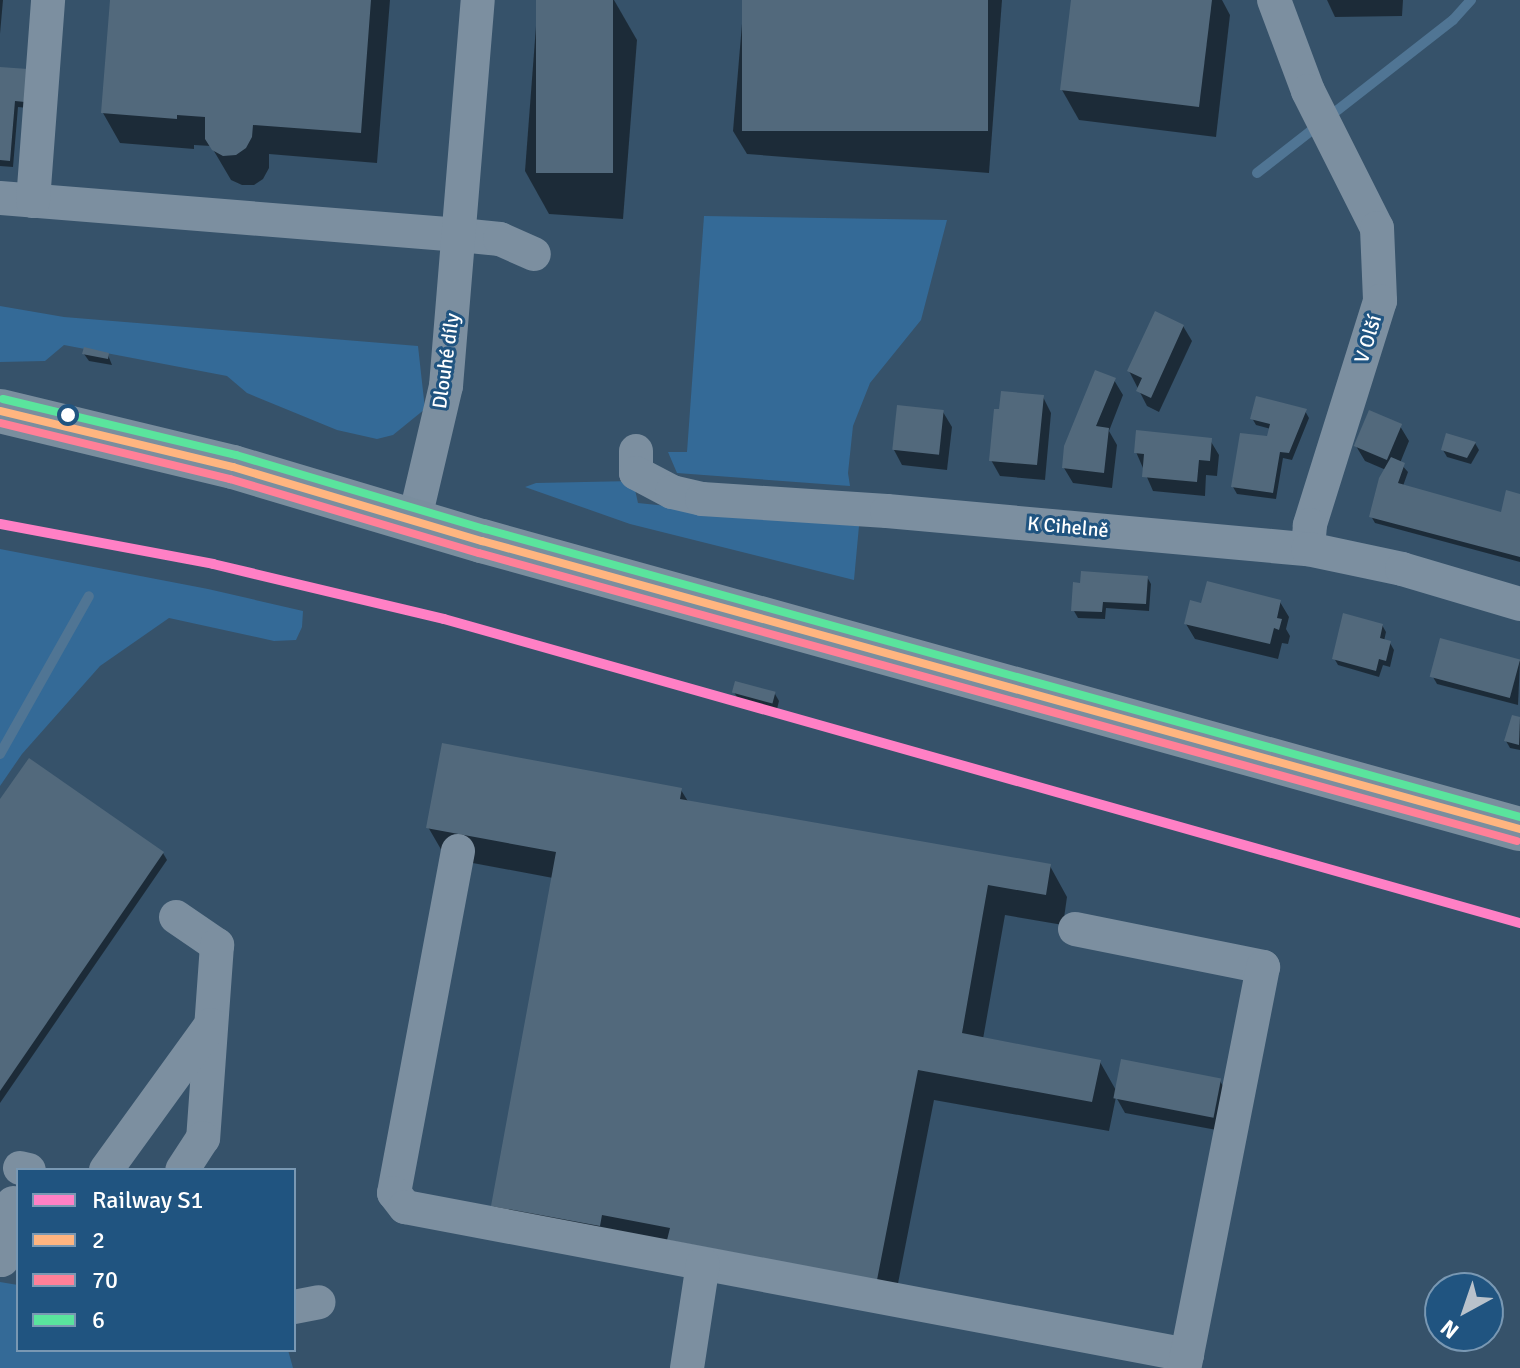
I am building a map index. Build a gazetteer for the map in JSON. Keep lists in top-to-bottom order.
{
  "streets": {
    "street": ["V Olší", "Dlouhé díly", "K Cihelně"]
  },
  "crossings": [
    ["V Olší", "K Cihelně"]
  ],
  "lines": [
    "transit line 6",
    "transit line 2",
    "transit line 70",
    "rail line S1"
  ],
  "legend": [
    "Railway S1",
    "2",
    "70",
    "6"
  ],
  "north": "bottom left"
}
